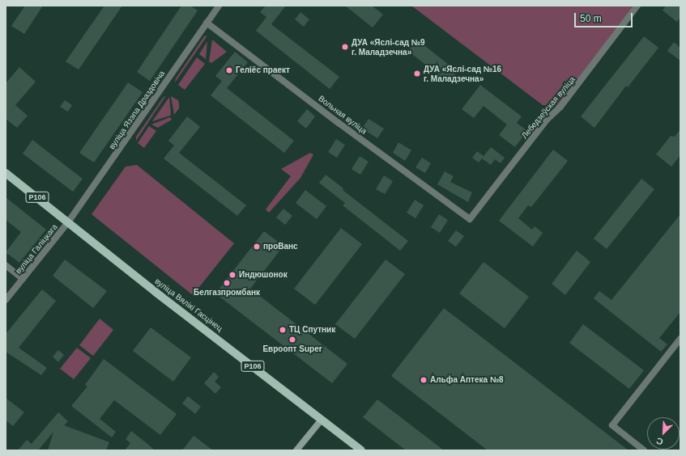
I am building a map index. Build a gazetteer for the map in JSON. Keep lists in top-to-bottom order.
{
  "streets": {
    "main road": ["Р106", "вуліца Вялікі Гасцінец"],
    "street": [
      "Лебедзеўская вуліца",
      "вуліца Язэпа Драздовіча",
      "Вольная вуліца",
      "вуліца Галіцкага"
    ]
  },
  "crossings": [
    ["Лебедзеўская вуліца", "Вольная вуліца"],
    ["вуліца Язэпа Драздовіча", "Вольная вуліца"],
    ["вуліца Язэпа Драздовіча", "вуліца Галіцкага"],
    ["вуліца Язэпа Драздовіча", "вуліца Вялікі Гасцінец"],
    ["вуліца Галіцкага", "вуліца Вялікі Гасцінец"]
  ],
  "places": [
    "ДУА «Яслі-сад №9 г. Маладзечна»",
    "Геліёс праект",
    "ДУА «Яслі-сад №16 г. Маладзечна»",
    "проВанс",
    "Индюшонок",
    "Белгазпромбанк",
    "ТЦ Спутник",
    "Евроопт Super",
    "Альфа Аптека №8"
  ],
  "scale_bar": "50 m",
  "north": "bottom left"
}
